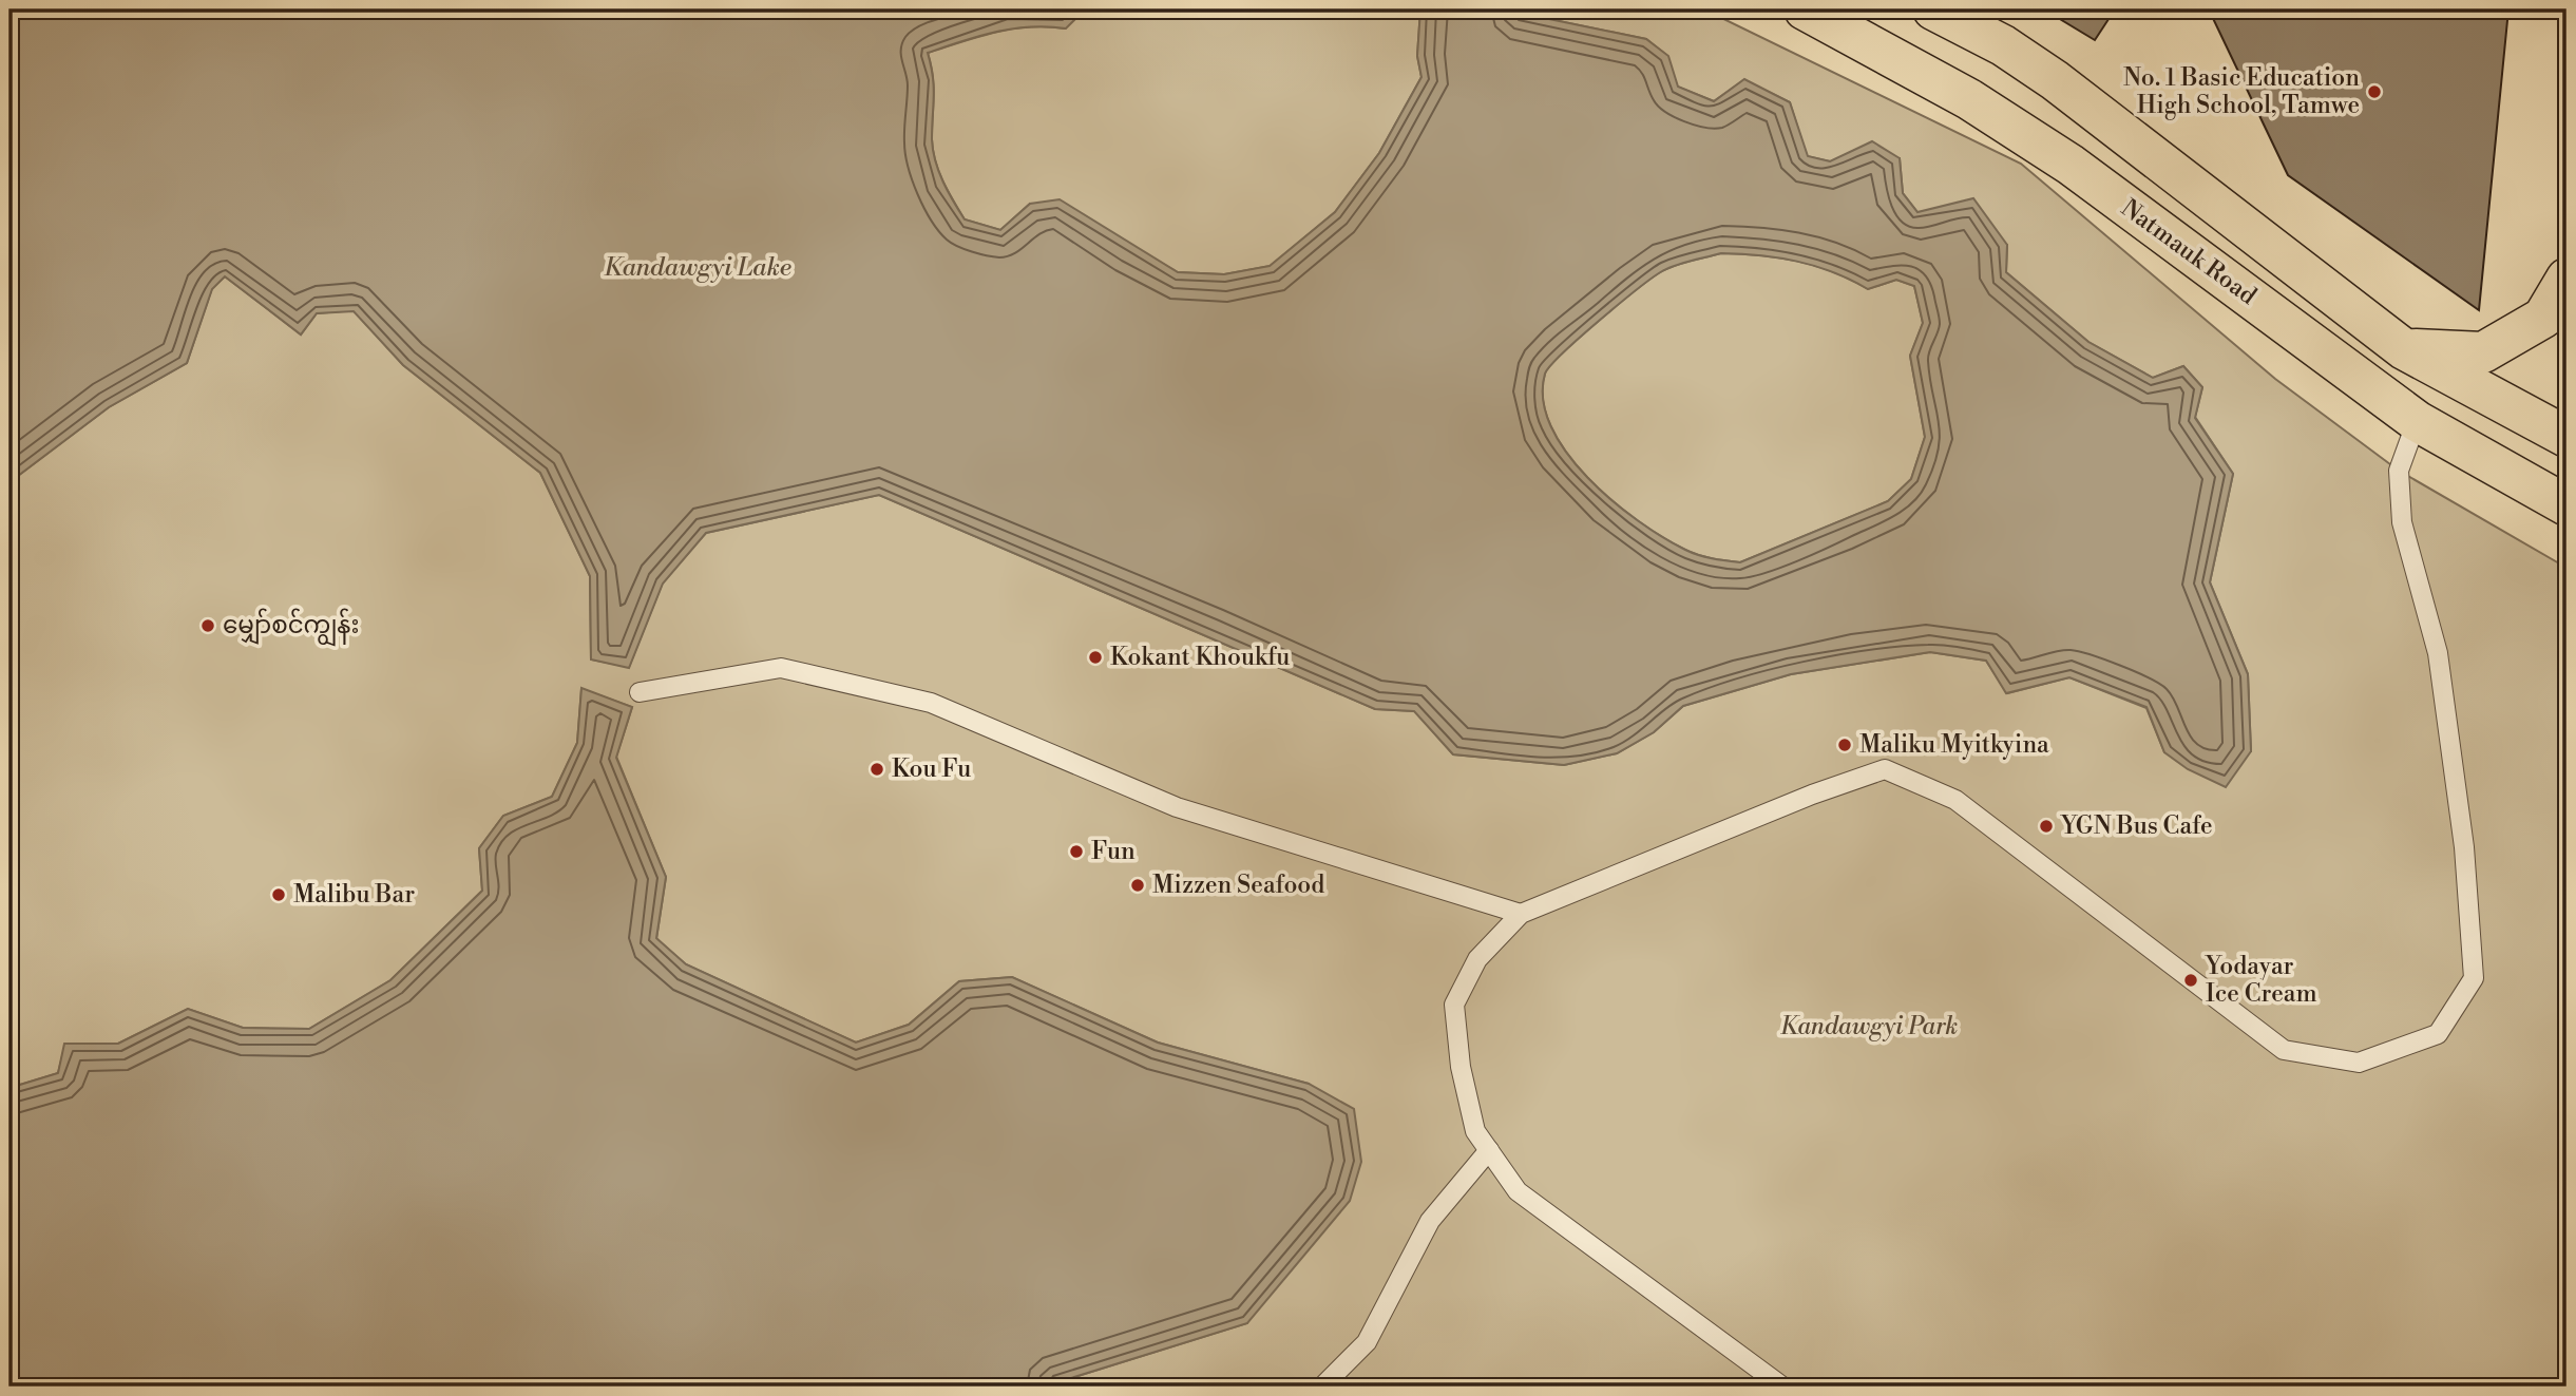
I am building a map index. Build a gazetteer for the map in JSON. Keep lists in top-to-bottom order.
{
  "streets": {
    "main road": ["Natmauk Road"]
  },
  "water": ["Kandawgyi Lake"],
  "parks": ["Kandawgyi Park"],
  "places": [
    "No. 1 Basic Education High School, Tamwe",
    "မျှော်စင်ကျွန်း",
    "Kokant Khoukfu",
    "Maliku Myitkyina",
    "Kou Fu",
    "YGN Bus Cafe",
    "Fun",
    "Mizzen Seafood",
    "Malibu Bar",
    "Yodayar Ice Cream"
  ]
}
